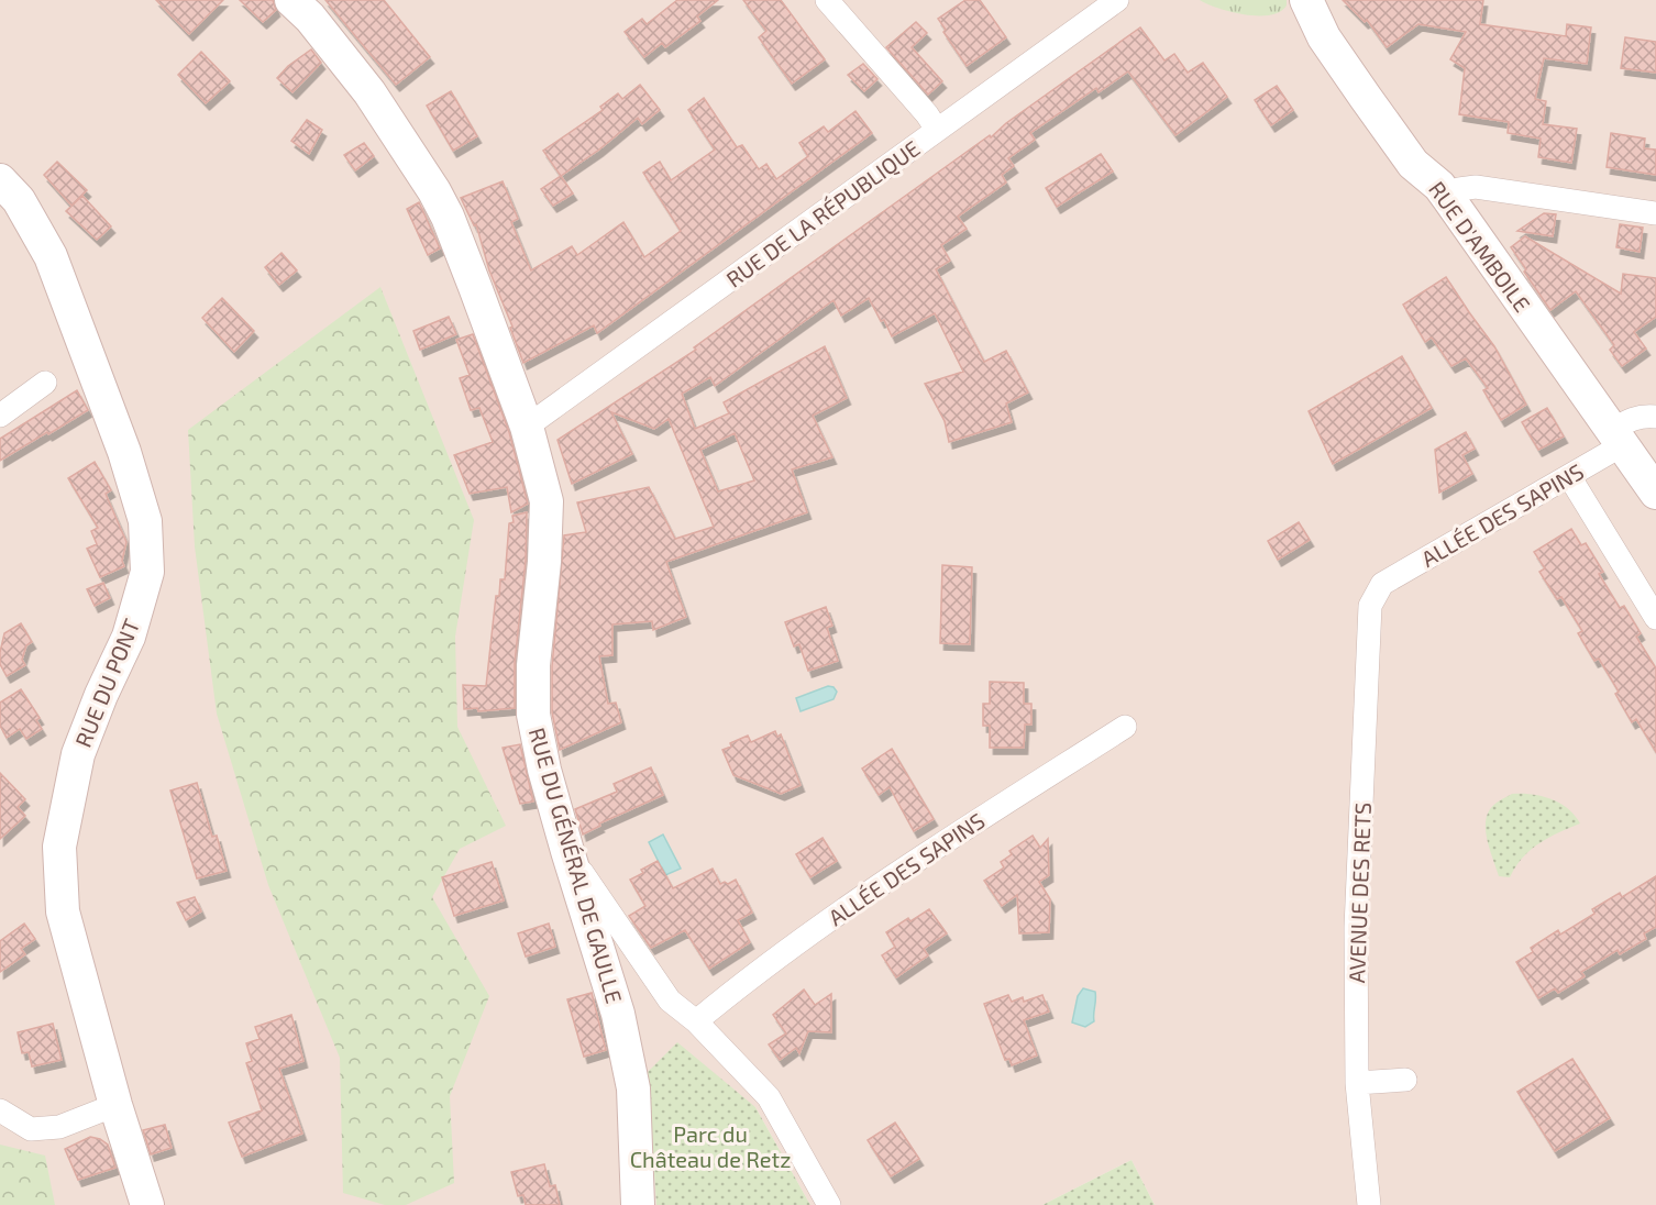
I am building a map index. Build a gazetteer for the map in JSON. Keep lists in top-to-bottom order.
{
  "streets": {
    "street": [
      "RUE DE LA RÉPUBLIQUE",
      "RUE D'AMBOILE",
      "ALLÉE DES SAPINS",
      "RUE DU PONT",
      "RUE DU GÉNÉRAL DE GAULLE",
      "AVENUE DES RETS"
    ]
  },
  "crossings": [
    ["RUE DE LA RÉPUBLIQUE", "RUE DU GÉNÉRAL DE GAULLE"],
    ["RUE D'AMBOILE", "ALLÉE DES SAPINS"],
    ["ALLÉE DES SAPINS", "AVENUE DES RETS"]
  ],
  "parks": ["Parc du Château de Retz"]
}
